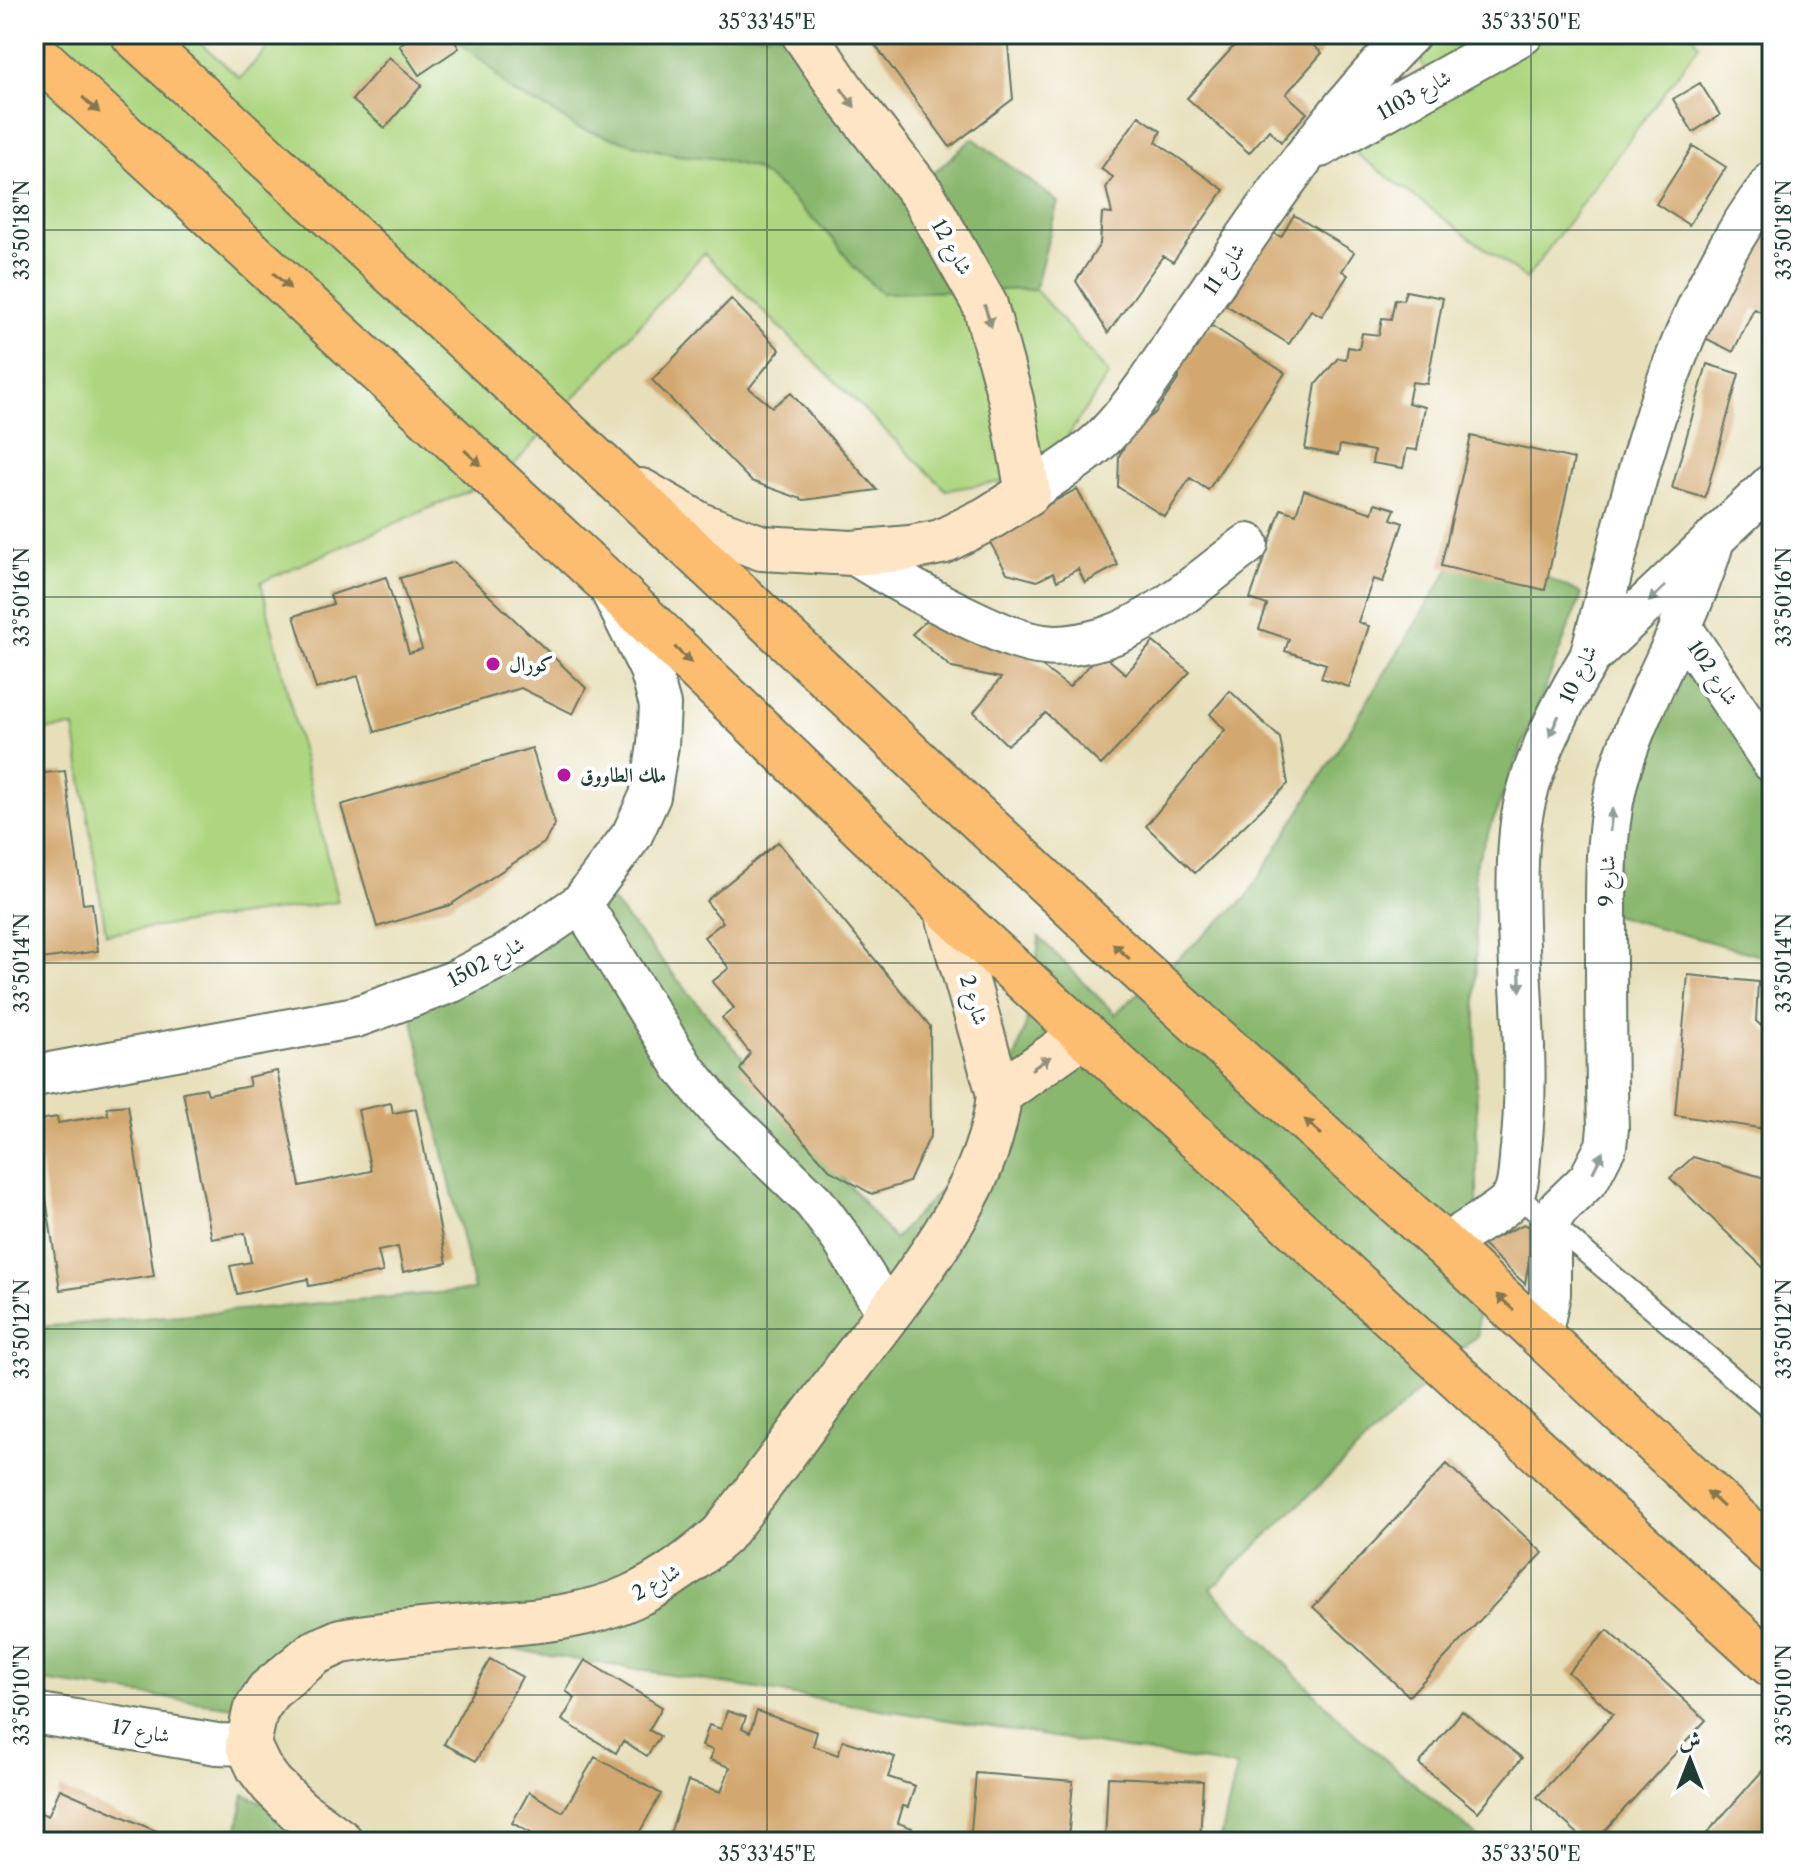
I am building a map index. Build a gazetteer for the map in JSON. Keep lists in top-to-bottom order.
{
  "streets": {
    "street": [
      "شارع 1103",
      "شارع 12",
      "شارع 11",
      "شارع 102",
      "شارع 10",
      "شارع 9",
      "شارع 1502",
      "شارع 2",
      "شارع 17"
    ]
  },
  "crossings": [
    ["شارع 1103", "شارع 11"],
    ["شارع 12", "شارع 11"],
    ["شارع 102", "شارع 9"],
    ["شارع 2", "شارع 17"]
  ],
  "one_way": ["شارع 12", "شارع 10", "شارع 9"],
  "places": ["كورال", "ملك الطاووق"],
  "north": "top",
  "coordinates": [
    "35°33'45\"E",
    "35°33'50\"E",
    "33°50'18\"N",
    "33°50'16\"N",
    "33°50'14\"N",
    "33°50'12\"N",
    "33°50'10\"N"
  ]
}
